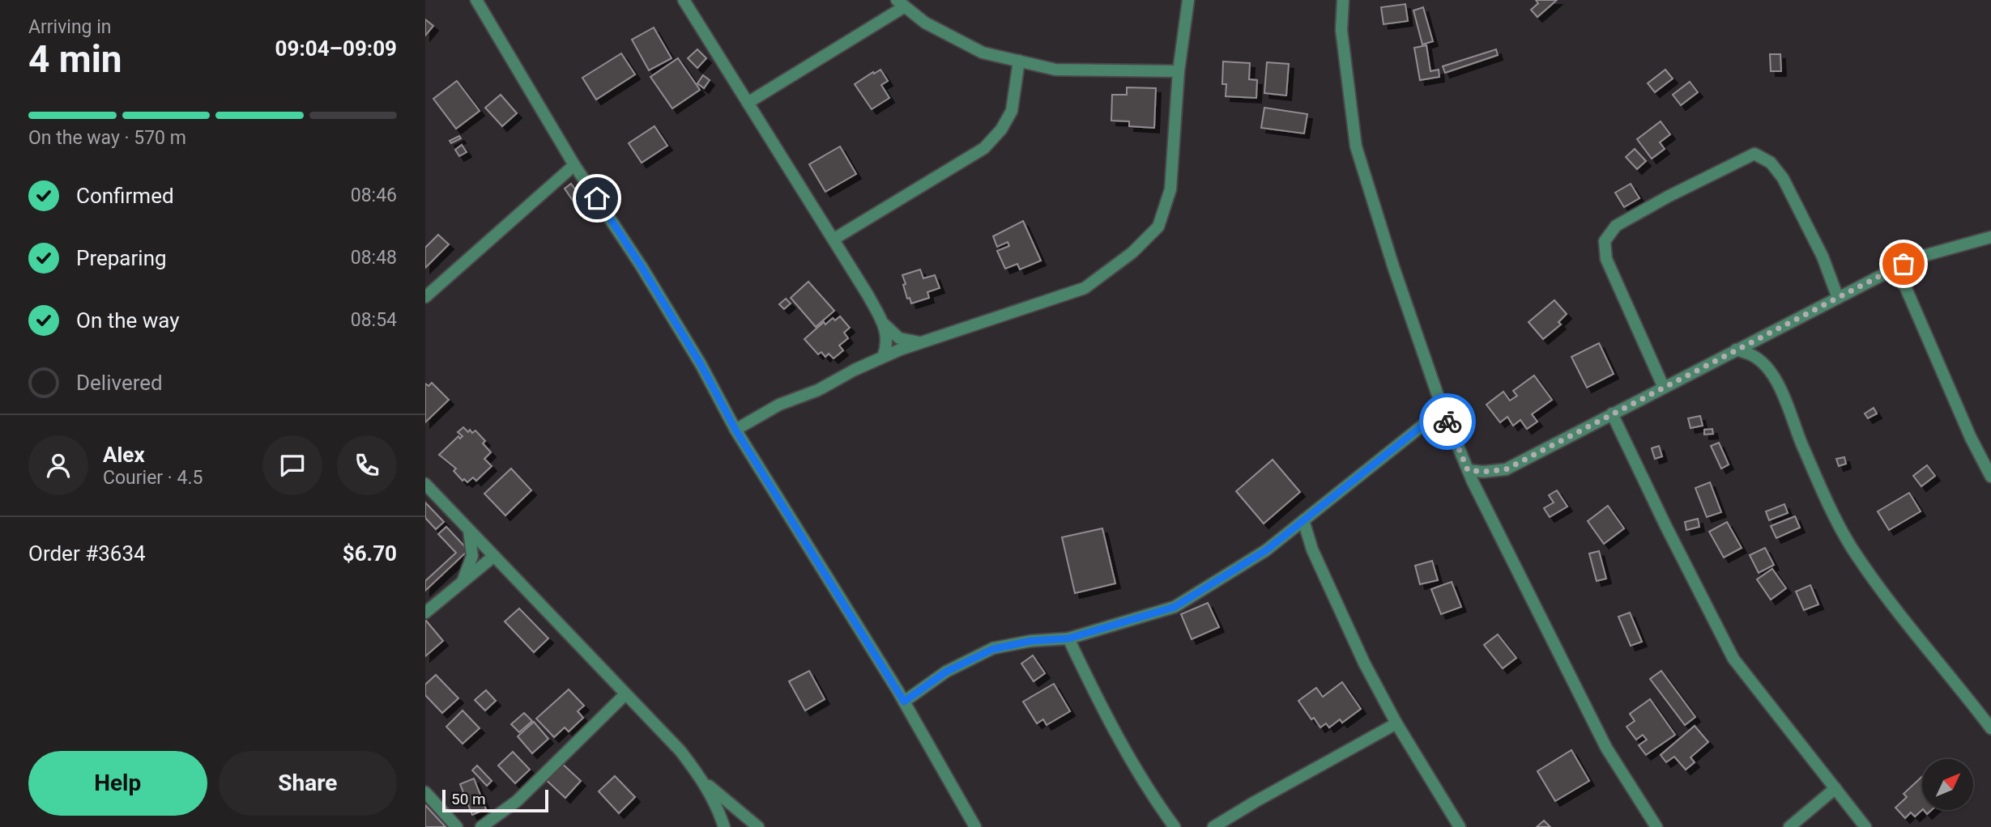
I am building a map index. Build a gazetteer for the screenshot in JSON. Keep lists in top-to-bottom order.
{
  "scale_bar": "50 m",
  "north": "top right",
  "page": {
    "heading": ["4 min", "Arriving in", "09:04–09:09"],
    "panel": [
      "Alex",
      "Courier · 4.5",
      "Order #3634",
      "$6.70"
    ],
    "bar": "On the way · 570 m",
    "list": [
      ["Confirmed", "08:46"],
      ["Preparing", "08:48"],
      ["On the way", "08:54"],
      "Delivered"
    ],
    "buttons": ["Help", "Share"],
    "scale": "50 m"
  }
}
